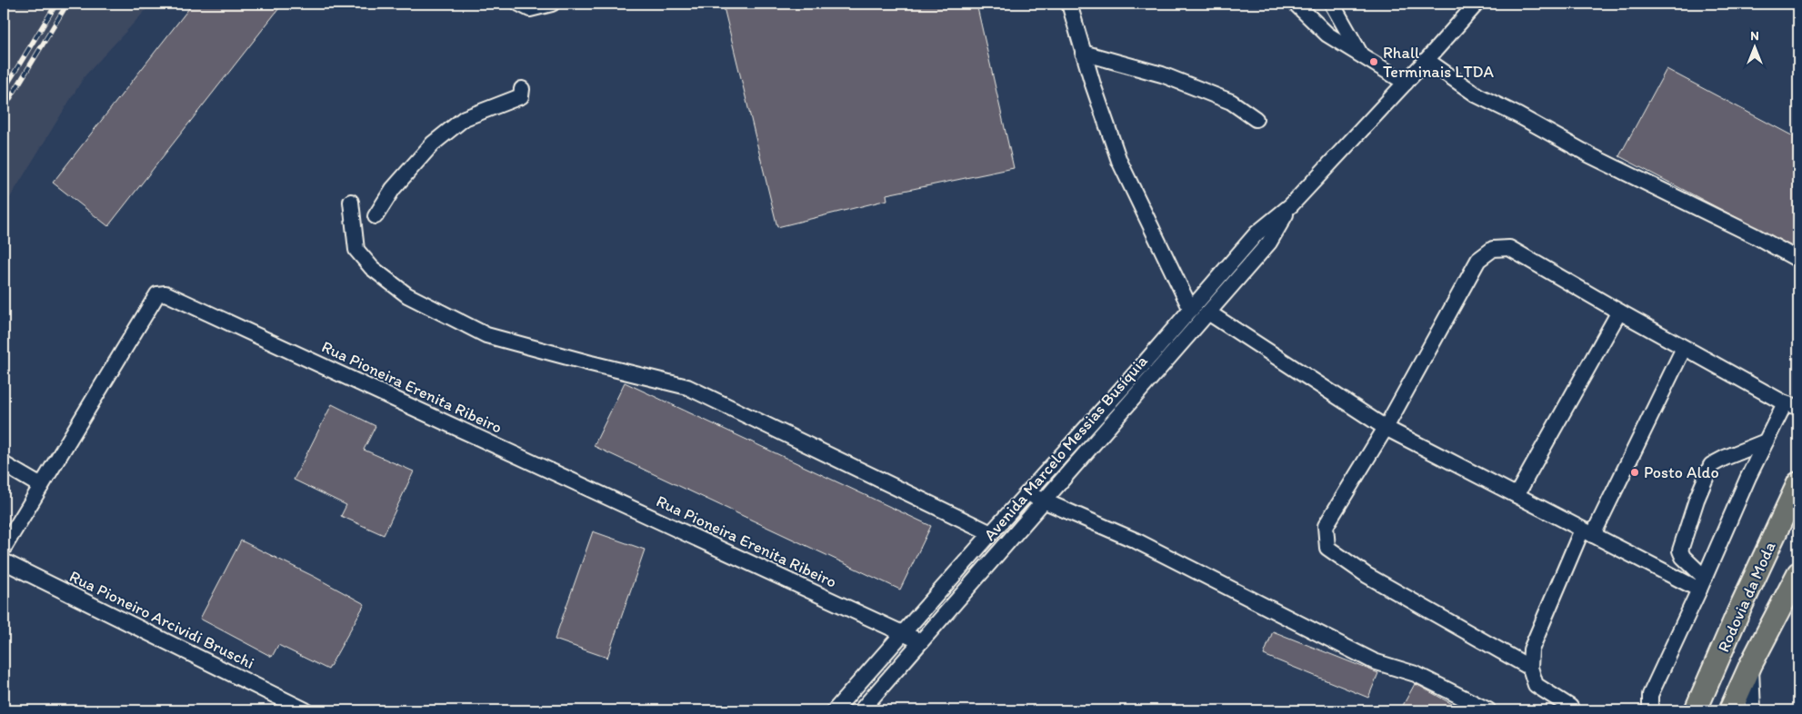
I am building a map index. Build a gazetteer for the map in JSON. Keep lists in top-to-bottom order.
{
  "streets": {
    "highway": ["Rodovia da Moda"],
    "street": ["Rua Pioneira Erenita Ribeiro", "Avenida Marcelo Messias Busíquia", "Rua Pioneiro Arcividi Bruschi"]
  },
  "crossings": [
    ["Rua Pioneira Erenita Ribeiro", "Avenida Marcelo Messias Busíquia"]
  ],
  "places": ["Rhall Terminais LTDA", "Posto Aldo"],
  "north": "top"
}
